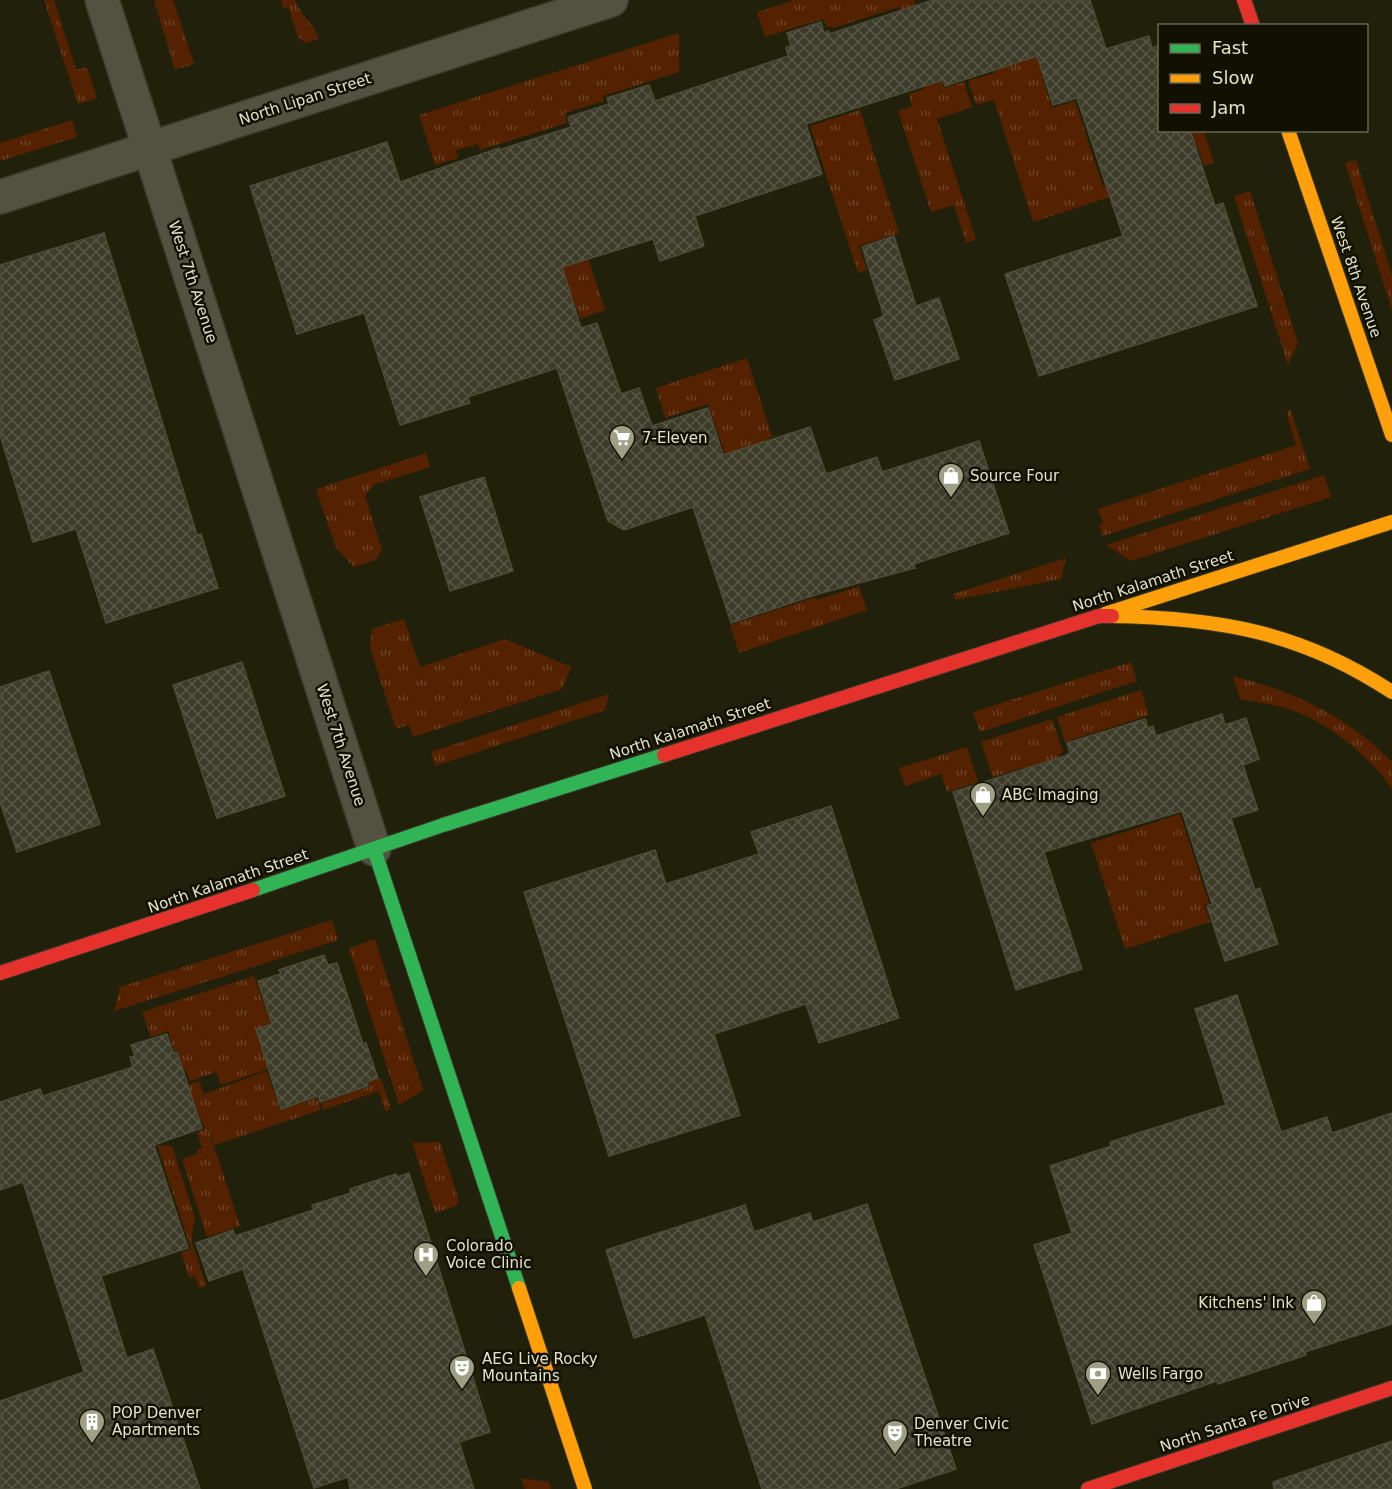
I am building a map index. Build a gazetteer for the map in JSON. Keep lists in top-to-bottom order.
{
  "streets": {
    "main road": [
      "West 8th Avenue",
      "West 7th Avenue",
      "North Kalamath Street",
      "North Santa Fe Drive"
    ],
    "street": ["North Lipan Street"]
  },
  "crossings": [
    ["North Lipan Street", "West 7th Avenue"],
    ["West 7th Avenue", "North Kalamath Street"]
  ],
  "places": {
    "supermarket": ["7-Eleven"],
    "shop": ["Source Four", "ABC Imaging", "Kitchens' Ink"],
    "hospital": ["Colorado Voice Clinic"],
    "theatre": ["AEG Live Rocky Mountains", "Denver Civic Theatre"],
    "bank": ["Wells Fargo"],
    "building": ["POP Denver Apartments"]
  },
  "legend": ["Fast", "Slow", "Jam"]
}
